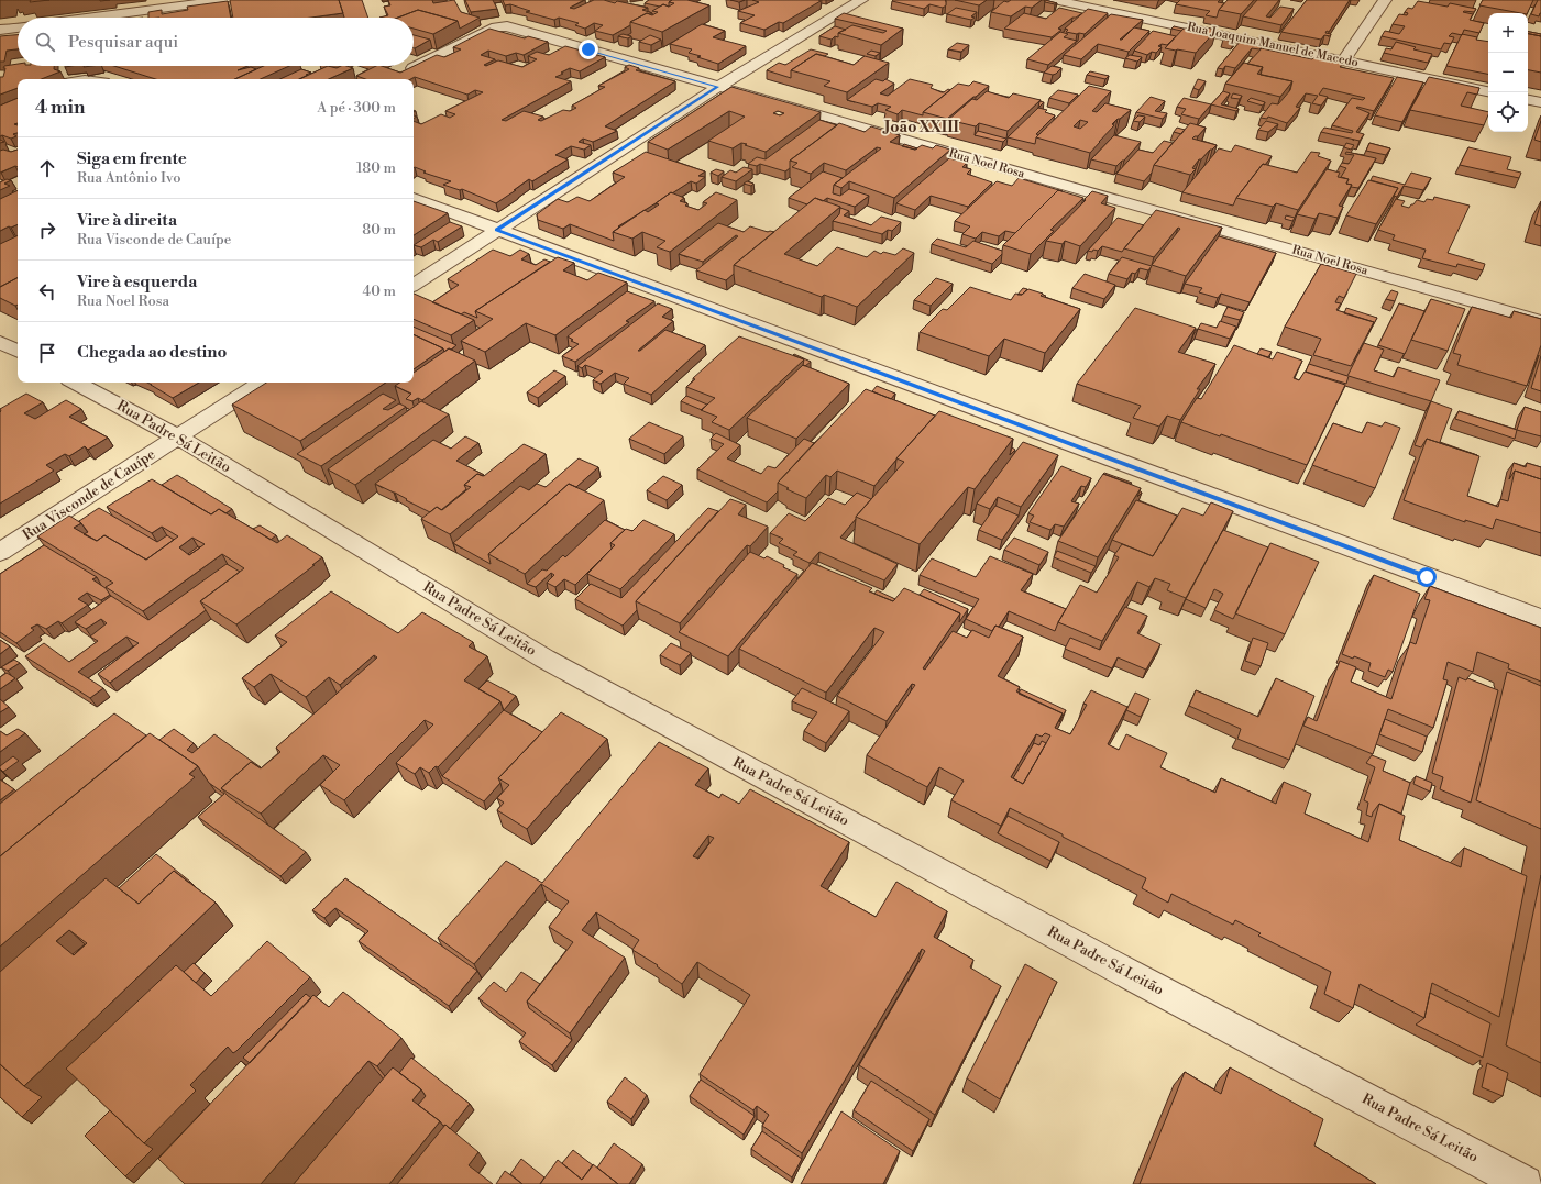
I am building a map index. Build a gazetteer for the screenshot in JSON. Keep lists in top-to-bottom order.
{
  "streets": {
    "street": [
      "Rua Joaquim Manuel de Macedo",
      "Rua Noel Rosa",
      "Rua Padre Sá Leitão",
      "Rua Visconde de Cauípe"
    ]
  },
  "crossings": [
    ["Rua Padre Sá Leitão", "Rua Visconde de Cauípe"]
  ],
  "districts": ["João XXIII"],
  "page": {
    "map_buttons": ["+", "−"],
    "search": "Pesquisar aqui",
    "heading": ["4 min", "A pé · 300 m"],
    "list": [
      ["Siga em frente", "Rua Antônio Ivo", "180 m"],
      ["Vire à direita", "Rua Visconde de Cauípe", "80 m"],
      ["Vire à esquerda", "Rua Noel Rosa", "40 m"],
      "Chegada ao destino"
    ]
  }
}
